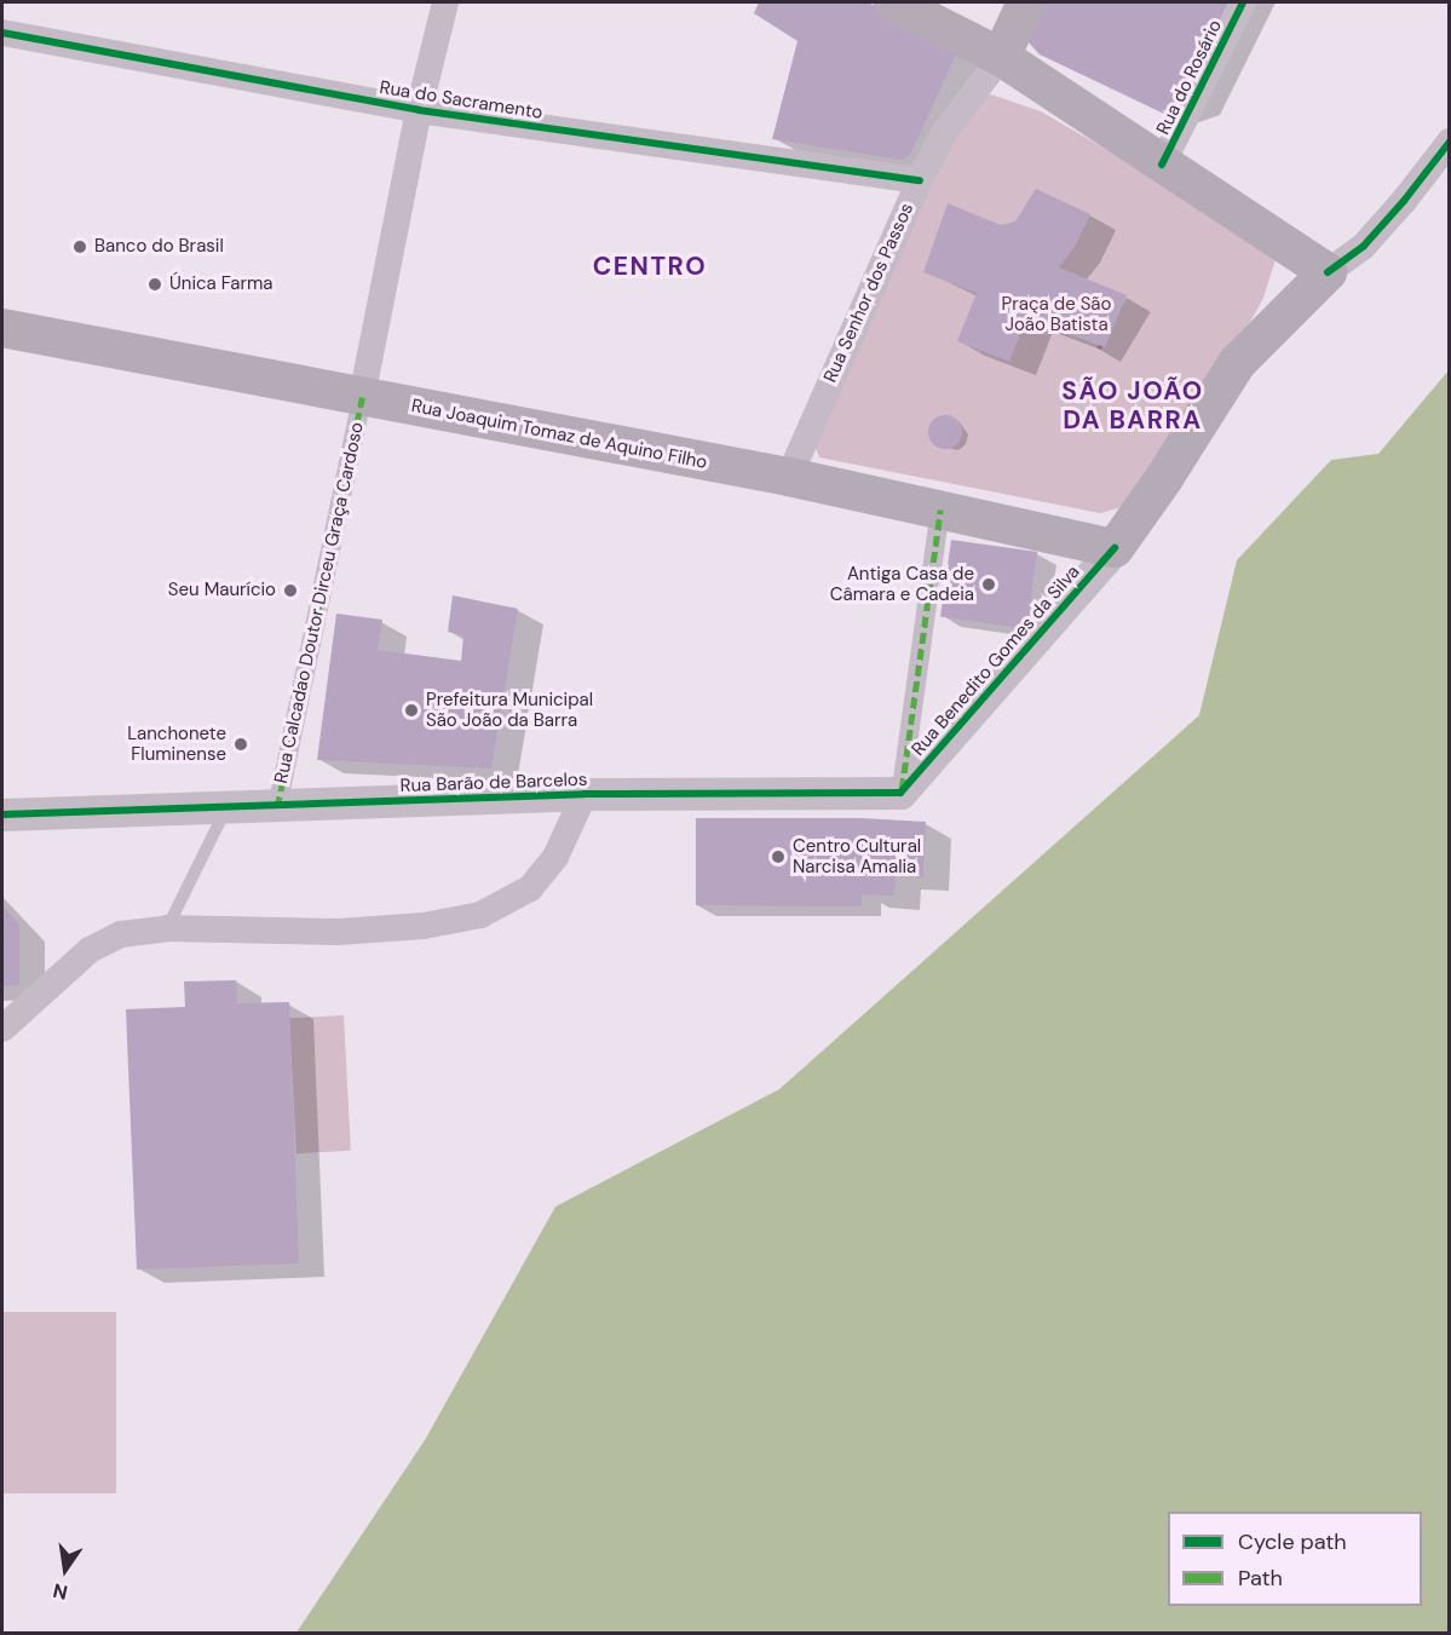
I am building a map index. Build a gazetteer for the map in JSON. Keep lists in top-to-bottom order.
{
  "streets": {
    "main road": ["Rua Senhor dos Passos", "Rua Joaquim Tomaz de Aquino Filho", "Rua Benedito Gomes da Silva"],
    "street": [
      "Rua do Rosário",
      "Rua do Sacramento",
      "Rua Calcadao Doutor Dirceu Graça Cardoso",
      "Rua Barão de Barcelos"
    ]
  },
  "crossings": [
    ["Rua do Sacramento", "Rua Senhor dos Passos"],
    ["Rua Senhor dos Passos", "Rua Joaquim Tomaz de Aquino Filho"],
    ["Rua Joaquim Tomaz de Aquino Filho", "Rua Calcadao Doutor Dirceu Graça Cardoso"],
    ["Rua Joaquim Tomaz de Aquino Filho", "Rua Benedito Gomes da Silva"],
    ["Rua Calcadao Doutor Dirceu Graça Cardoso", "Rua Barão de Barcelos"],
    ["Rua Benedito Gomes da Silva", "Rua Barão de Barcelos"]
  ],
  "districts": ["CENTRO", "SÃO JOÃO DA BARRA"],
  "parks": ["Praça de São João Batista"],
  "places": [
    "Banco do Brasil",
    "Única Farma",
    "Antiga Casa de Câmara e Cadeia",
    "Seu Maurício",
    "Prefeitura Municipal São João da Barra",
    "Lanchonete Fluminense",
    "Centro Cultural Narcisa Amalia"
  ],
  "legend": ["Cycle path", "Path"],
  "north": "bottom"
}
